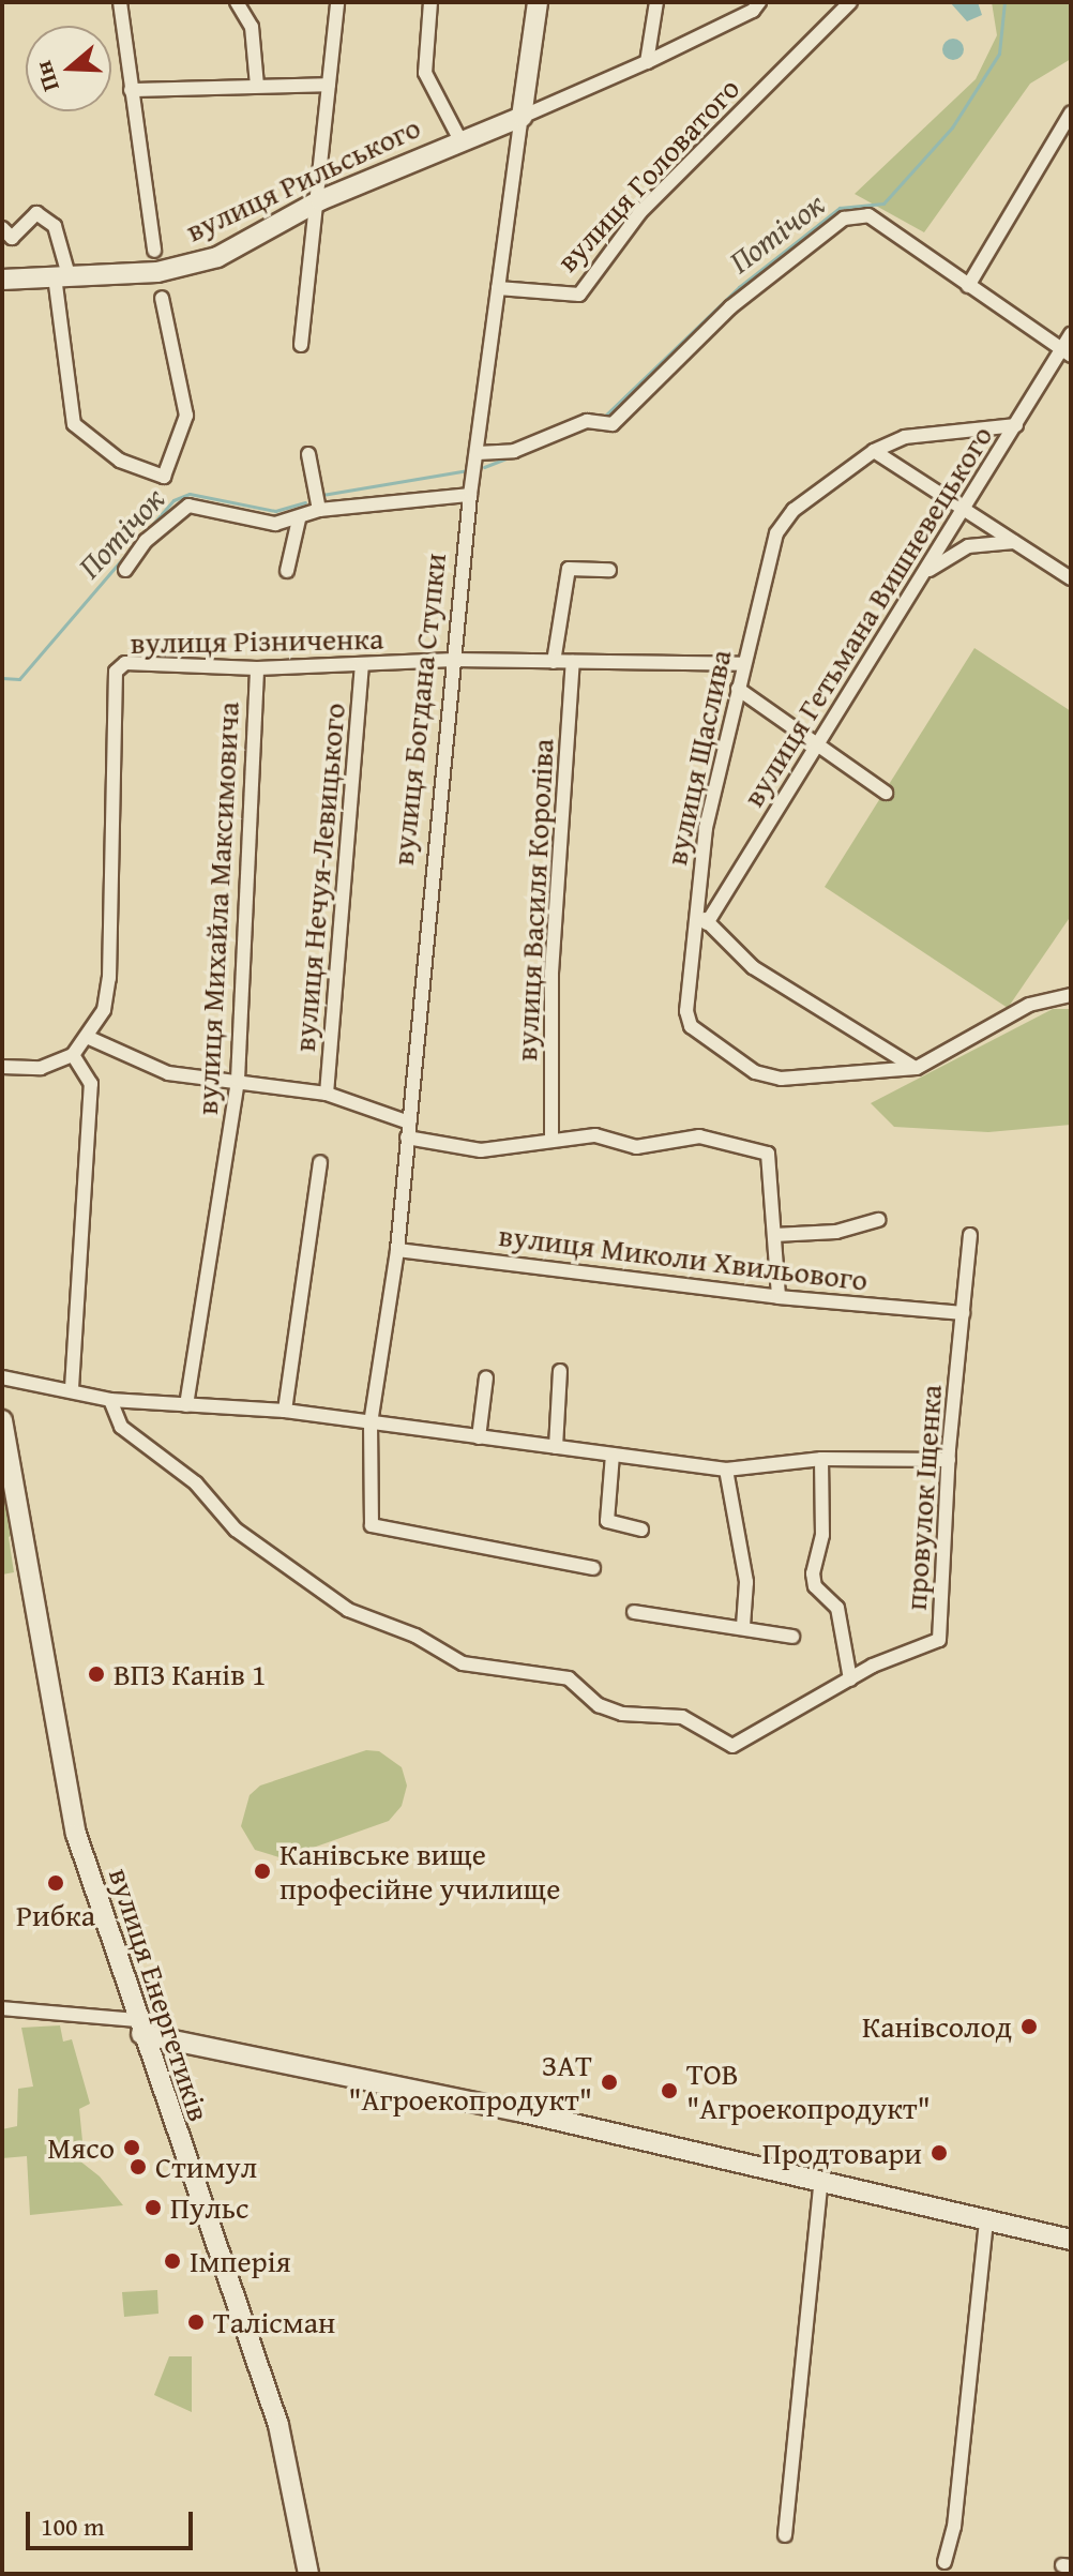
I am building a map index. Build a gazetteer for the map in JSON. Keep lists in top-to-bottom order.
{
  "streets": {
    "street": [
      "вулиця Головатого",
      "вулиця Рильського",
      "вулиця Гетьмана Вишневецького",
      "вулиця Різниченка",
      "вулиця Богдана Ступки",
      "вулиця Щаслива",
      "вулиця Нечуя-Левицького",
      "вулиця Василя Короліва",
      "вулиця Михайла Максимовича",
      "вулиця Миколи Хвильового",
      "провулок Іщенка",
      "вулиця Енергетиків"
    ]
  },
  "crossings": [
    ["вулиця Головатого", "вулиця Богдана Ступки"],
    ["вулиця Рильського", "вулиця Богдана Ступки"],
    ["вулиця Гетьмана Вишневецького", "вулиця Щаслива"],
    ["вулиця Різниченка", "вулиця Богдана Ступки"],
    ["вулиця Різниченка", "вулиця Щаслива"],
    ["вулиця Різниченка", "вулиця Нечуя-Левицького"],
    ["вулиця Різниченка", "вулиця Василя Короліва"],
    ["вулиця Різниченка", "вулиця Михайла Максимовича"],
    ["вулиця Богдана Ступки", "вулиця Миколи Хвильового"],
    ["вулиця Миколи Хвильового", "провулок Іщенка"]
  ],
  "water": ["Потічок"],
  "places": [
    "ВПЗ Канів 1",
    "Канівське вище професійне училище",
    "Рибка",
    "Канівсолод",
    "ЗАТ \"Агроекопродукт\"",
    "ТОВ \"Агроекопродукт\"",
    "Мясо",
    "Продтовари",
    "Стимул",
    "Пульс",
    "Імперія",
    "Талісман"
  ],
  "scale_bar": "100 m",
  "north": "left"
}
